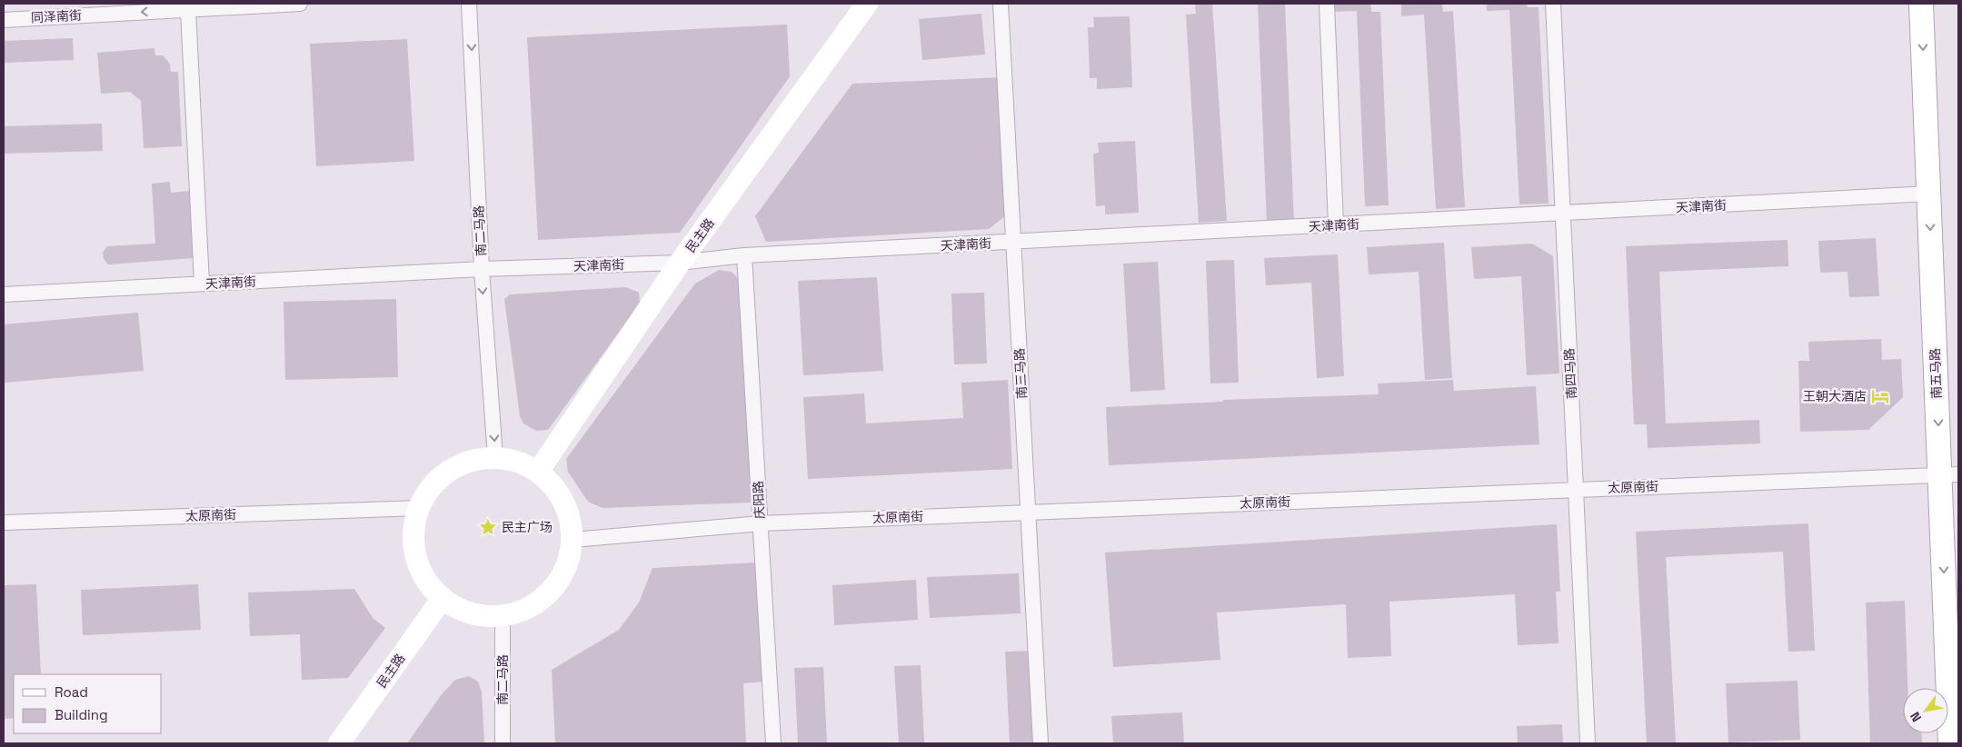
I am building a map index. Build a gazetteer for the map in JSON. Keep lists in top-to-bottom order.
{
  "streets": {
    "main road": ["南五马路"],
    "street": [
      "同泽南街",
      "天津南街",
      "南二马路",
      "民主路",
      "南三马路",
      "南四马路",
      "太原南街",
      "庆阳路"
    ]
  },
  "crossings": [
    ["天津南街", "南二马路"],
    ["天津南街", "民主路"],
    ["天津南街", "南三马路"],
    ["天津南街", "南四马路"],
    ["天津南街", "南五马路"],
    ["天津南街", "庆阳路"],
    ["南二马路", "民主路"],
    ["南二马路", "太原南街"],
    ["民主路", "太原南街"],
    ["南三马路", "太原南街"],
    ["南四马路", "太原南街"],
    ["南五马路", "太原南街"],
    ["太原南街", "庆阳路"]
  ],
  "one_way": ["同泽南街", "南二马路", "南五马路"],
  "places": {
    "hotel": ["王朝大酒店"],
    "place": ["民主广场"]
  },
  "legend": ["Road", "Building"],
  "north": "bottom left"
}
